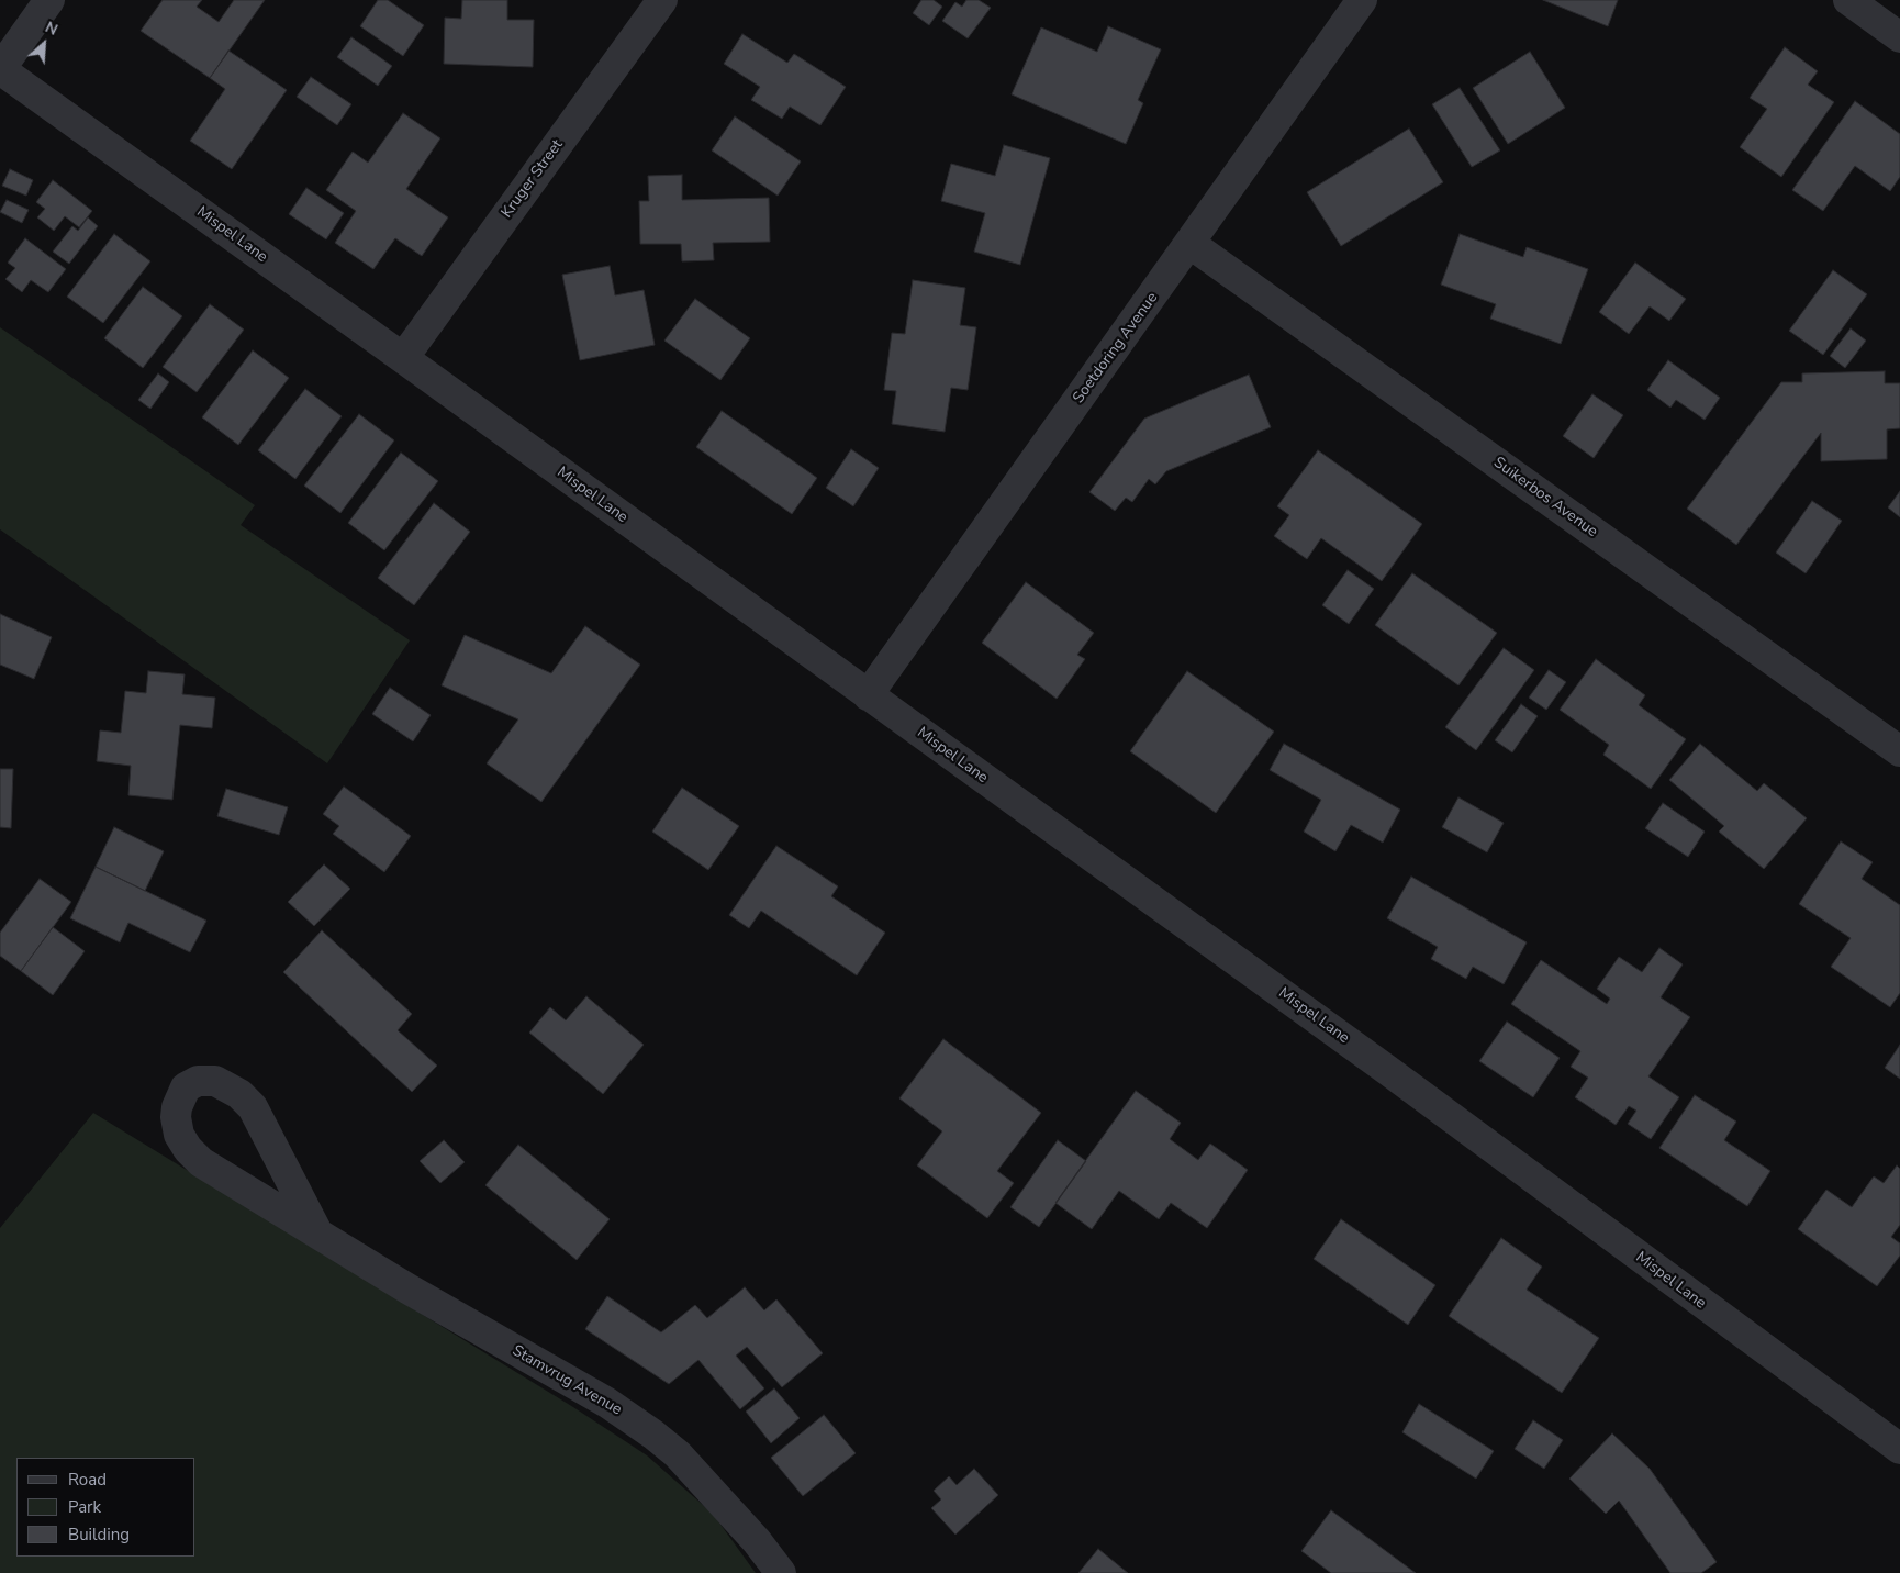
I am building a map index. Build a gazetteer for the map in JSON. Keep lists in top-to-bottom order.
{
  "streets": {
    "street": [
      "Kruger Street",
      "Mispel Lane",
      "Soetdoring Avenue",
      "Suikerbos Avenue",
      "Stamvrug Avenue"
    ]
  },
  "crossings": [
    ["Kruger Street", "Mispel Lane"],
    ["Mispel Lane", "Soetdoring Avenue"],
    ["Soetdoring Avenue", "Suikerbos Avenue"]
  ],
  "legend": ["Road", "Park", "Building"],
  "north": "top right"
}
